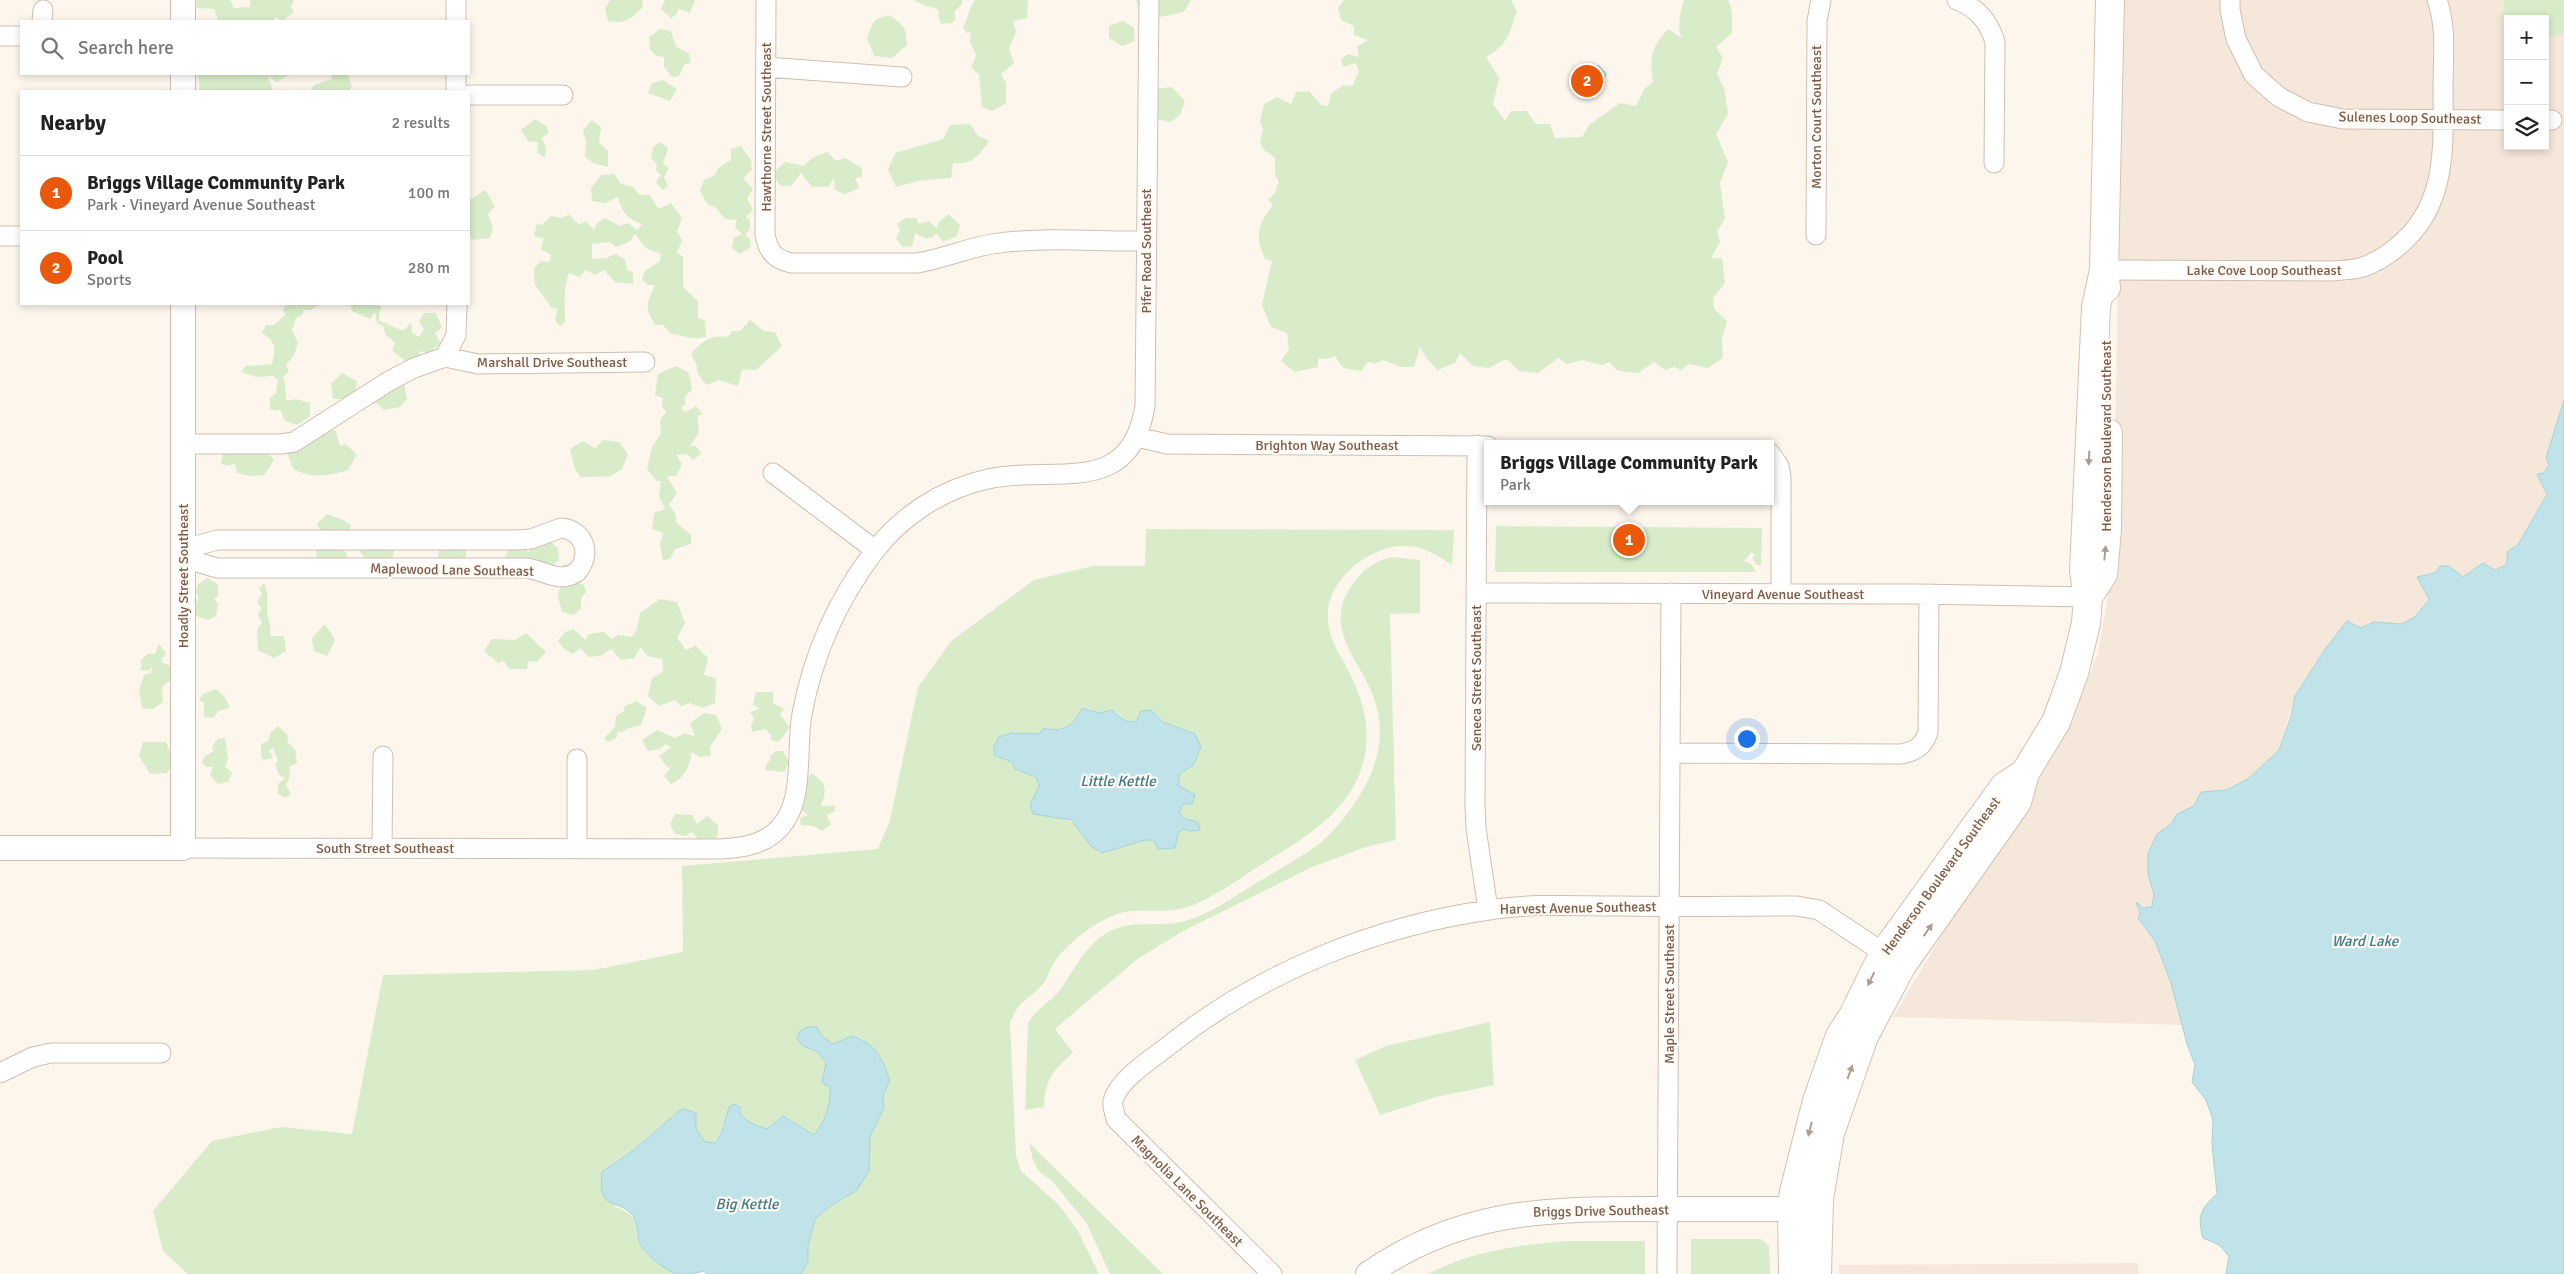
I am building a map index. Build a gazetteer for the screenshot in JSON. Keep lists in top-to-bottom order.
{
  "streets": {
    "main road": ["Henderson Boulevard Southeast"],
    "street": [
      "Morton Court Southeast",
      "Sulenes Loop Southeast",
      "Hawthorne Street Southeast",
      "Pifer Road Southeast",
      "Lake Cove Loop Southeast",
      "Marshall Drive Southeast",
      "Brighton Way Southeast",
      "Maplewood Lane Southeast",
      "Hoadly Street Southeast",
      "Vineyard Avenue Southeast",
      "Seneca Street Southeast",
      "South Street Southeast",
      "Harvest Avenue Southeast",
      "Maple Street Southeast",
      "Magnolia Lane Southeast",
      "Briggs Drive Southeast"
    ]
  },
  "crossings": [
    ["Sulenes Loop Southeast", "Lake Cove Loop Southeast"],
    ["Hawthorne Street Southeast", "Pifer Road Southeast"],
    ["Pifer Road Southeast", "Brighton Way Southeast"],
    ["Pifer Road Southeast", "South Street Southeast"],
    ["Lake Cove Loop Southeast", "Henderson Boulevard Southeast"],
    ["Henderson Boulevard Southeast", "Vineyard Avenue Southeast"],
    ["Henderson Boulevard Southeast", "Harvest Avenue Southeast"],
    ["Henderson Boulevard Southeast", "Briggs Drive Southeast"],
    ["Brighton Way Southeast", "Seneca Street Southeast"],
    ["Maplewood Lane Southeast", "Hoadly Street Southeast"],
    ["Hoadly Street Southeast", "South Street Southeast"],
    ["Vineyard Avenue Southeast", "Seneca Street Southeast"],
    ["Vineyard Avenue Southeast", "Maple Street Southeast"],
    ["Seneca Street Southeast", "Harvest Avenue Southeast"],
    ["Harvest Avenue Southeast", "Maple Street Southeast"],
    ["Harvest Avenue Southeast", "Magnolia Lane Southeast"],
    ["Maple Street Southeast", "Briggs Drive Southeast"]
  ],
  "water": ["Little Kettle", "Ward Lake", "Big Kettle"],
  "page": {
    "map_buttons": ["+", "−"],
    "search": "Search here",
    "pins": ["2", "1"],
    "heading": ["Nearby", "2 results"],
    "list": [
      {
        "mark": "1",
        "name": "Briggs Village Community Park",
        "note": "Park · Vineyard Avenue Southeast",
        "value": "100 m"
      },
      {
        "mark": "2",
        "name": "Pool",
        "note": "Sports",
        "value": "280 m"
      }
    ],
    "popup": ["Briggs Village Community Park", "Park"]
  }
}
